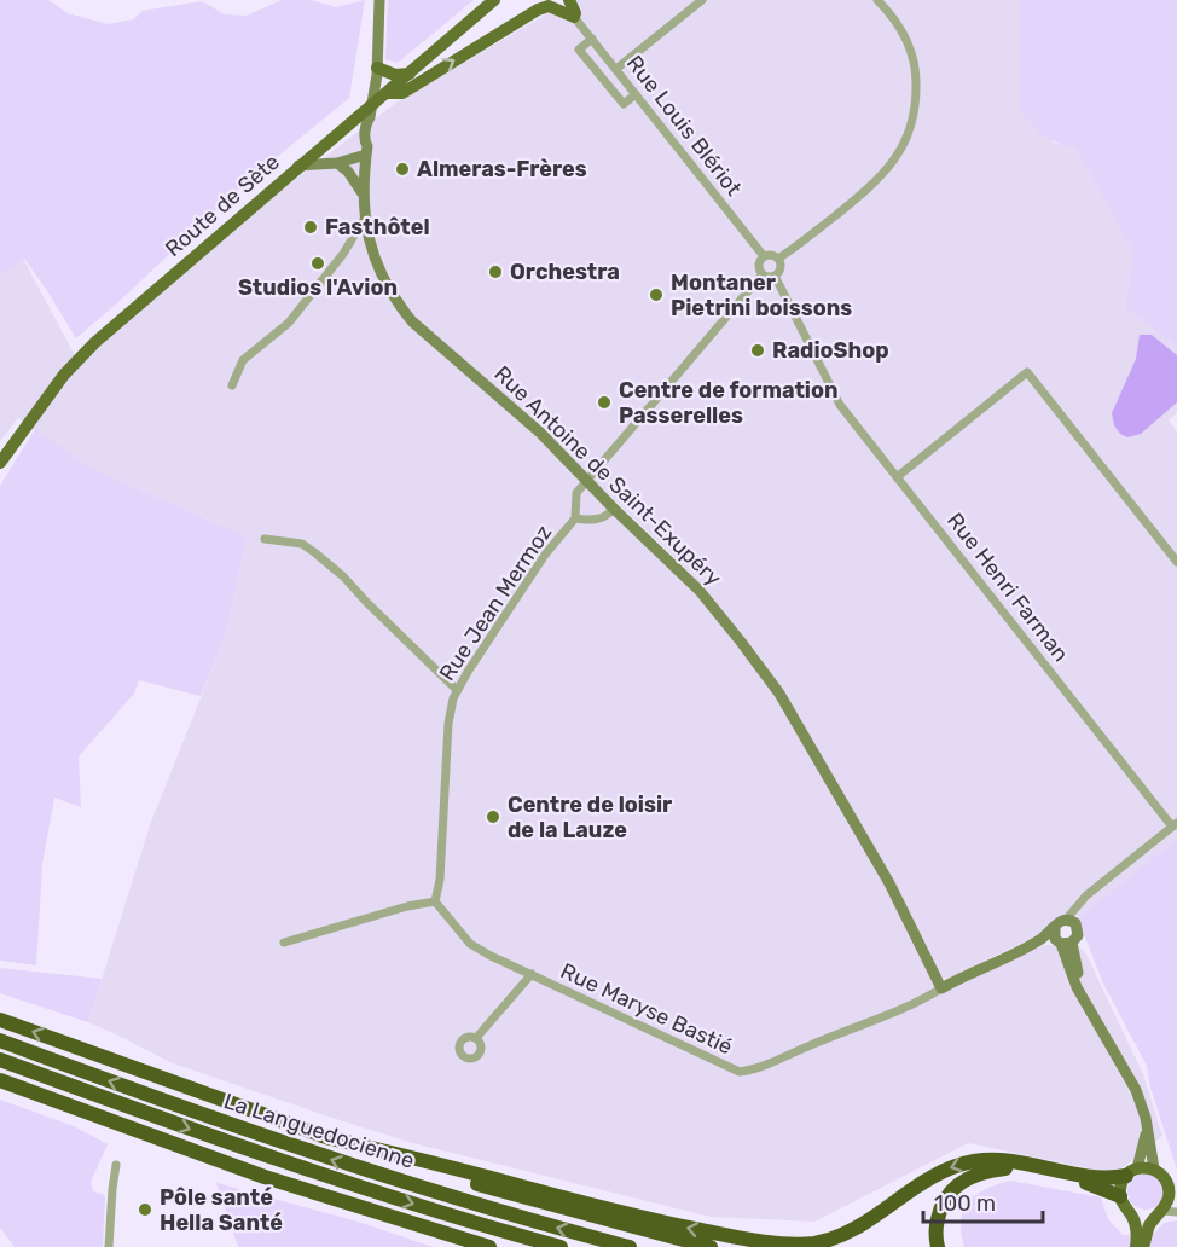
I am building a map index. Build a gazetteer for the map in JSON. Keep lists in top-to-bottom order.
{
  "streets": {
    "highway": ["La Languedocienne"],
    "main road": ["Route de Sète"],
    "street": [
      "Rue Louis Blériot",
      "Rue Antoine de Saint-Exupéry",
      "Rue Henri Farman",
      "Rue Jean Mermoz",
      "Rue Maryse Bastié"
    ]
  },
  "crossings": [
    ["Rue Louis Blériot", "Rue Henri Farman"],
    ["Route de Sète", "Rue Antoine de Saint-Exupéry"],
    ["Rue Antoine de Saint-Exupéry", "Rue Jean Mermoz"],
    ["Rue Antoine de Saint-Exupéry", "Rue Maryse Bastié"],
    ["Rue Jean Mermoz", "Rue Maryse Bastié"]
  ],
  "places": [
    "Almeras-Frères",
    "Fasthôtel",
    "Studios l'Avion",
    "Orchestra",
    "Montaner Pietrini boissons",
    "RadioShop",
    "Centre de formation Passerelles",
    "Centre de loisir de la Lauze",
    "Pôle santé Hella Santé"
  ],
  "scale_bar": "100 m"
}
